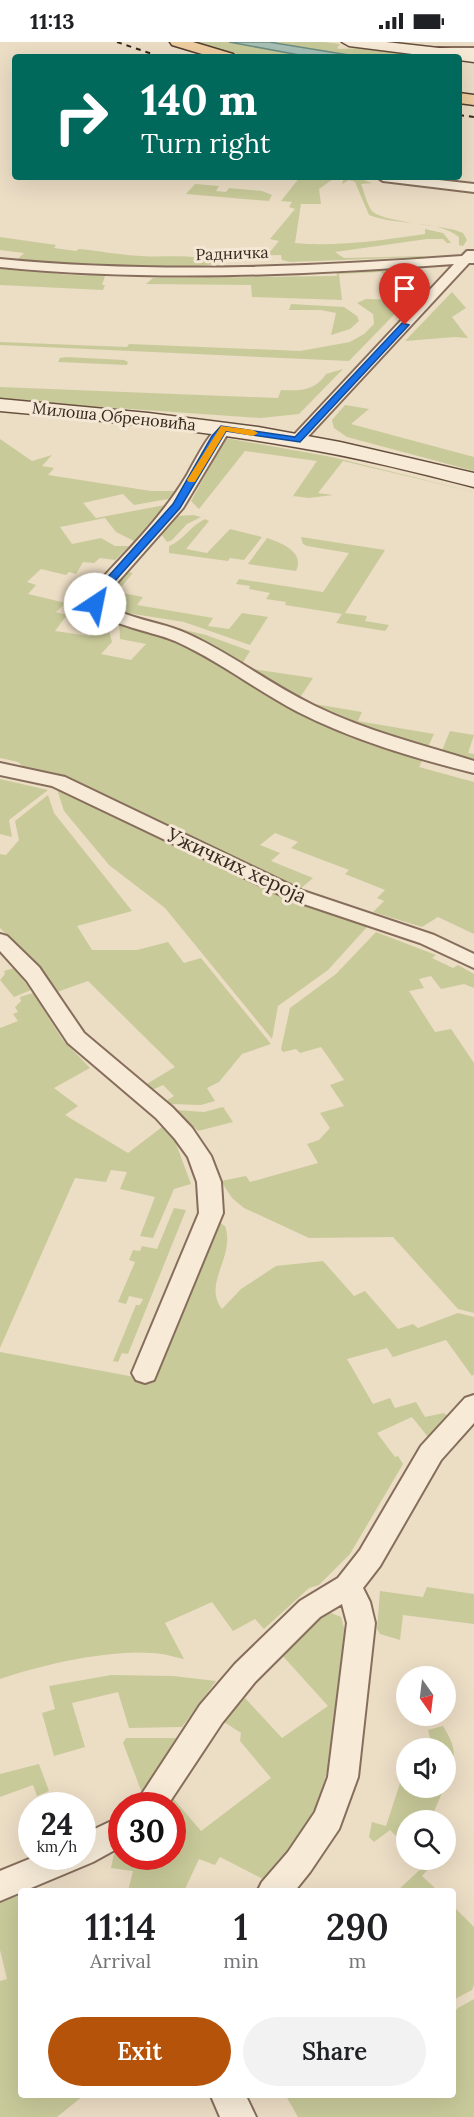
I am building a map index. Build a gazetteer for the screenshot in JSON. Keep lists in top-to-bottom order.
{
  "streets": {
    "street": ["Радничка", "Милоша Обреновића", "Ужичких хероја"]
  },
  "crossings": [
    ["Радничка", "Милоша Обреновића"]
  ],
  "north": "bottom",
  "page": {
    "status": "11:13",
    "turn": ["140 m", "Turn right"],
    "speed": "24 km/h",
    "limit": "30",
    "eta": [
      "11:14",
      "Arrival",
      "1",
      "min",
      "290",
      "m"
    ],
    "buttons": ["Exit", "Share"]
  }
}
